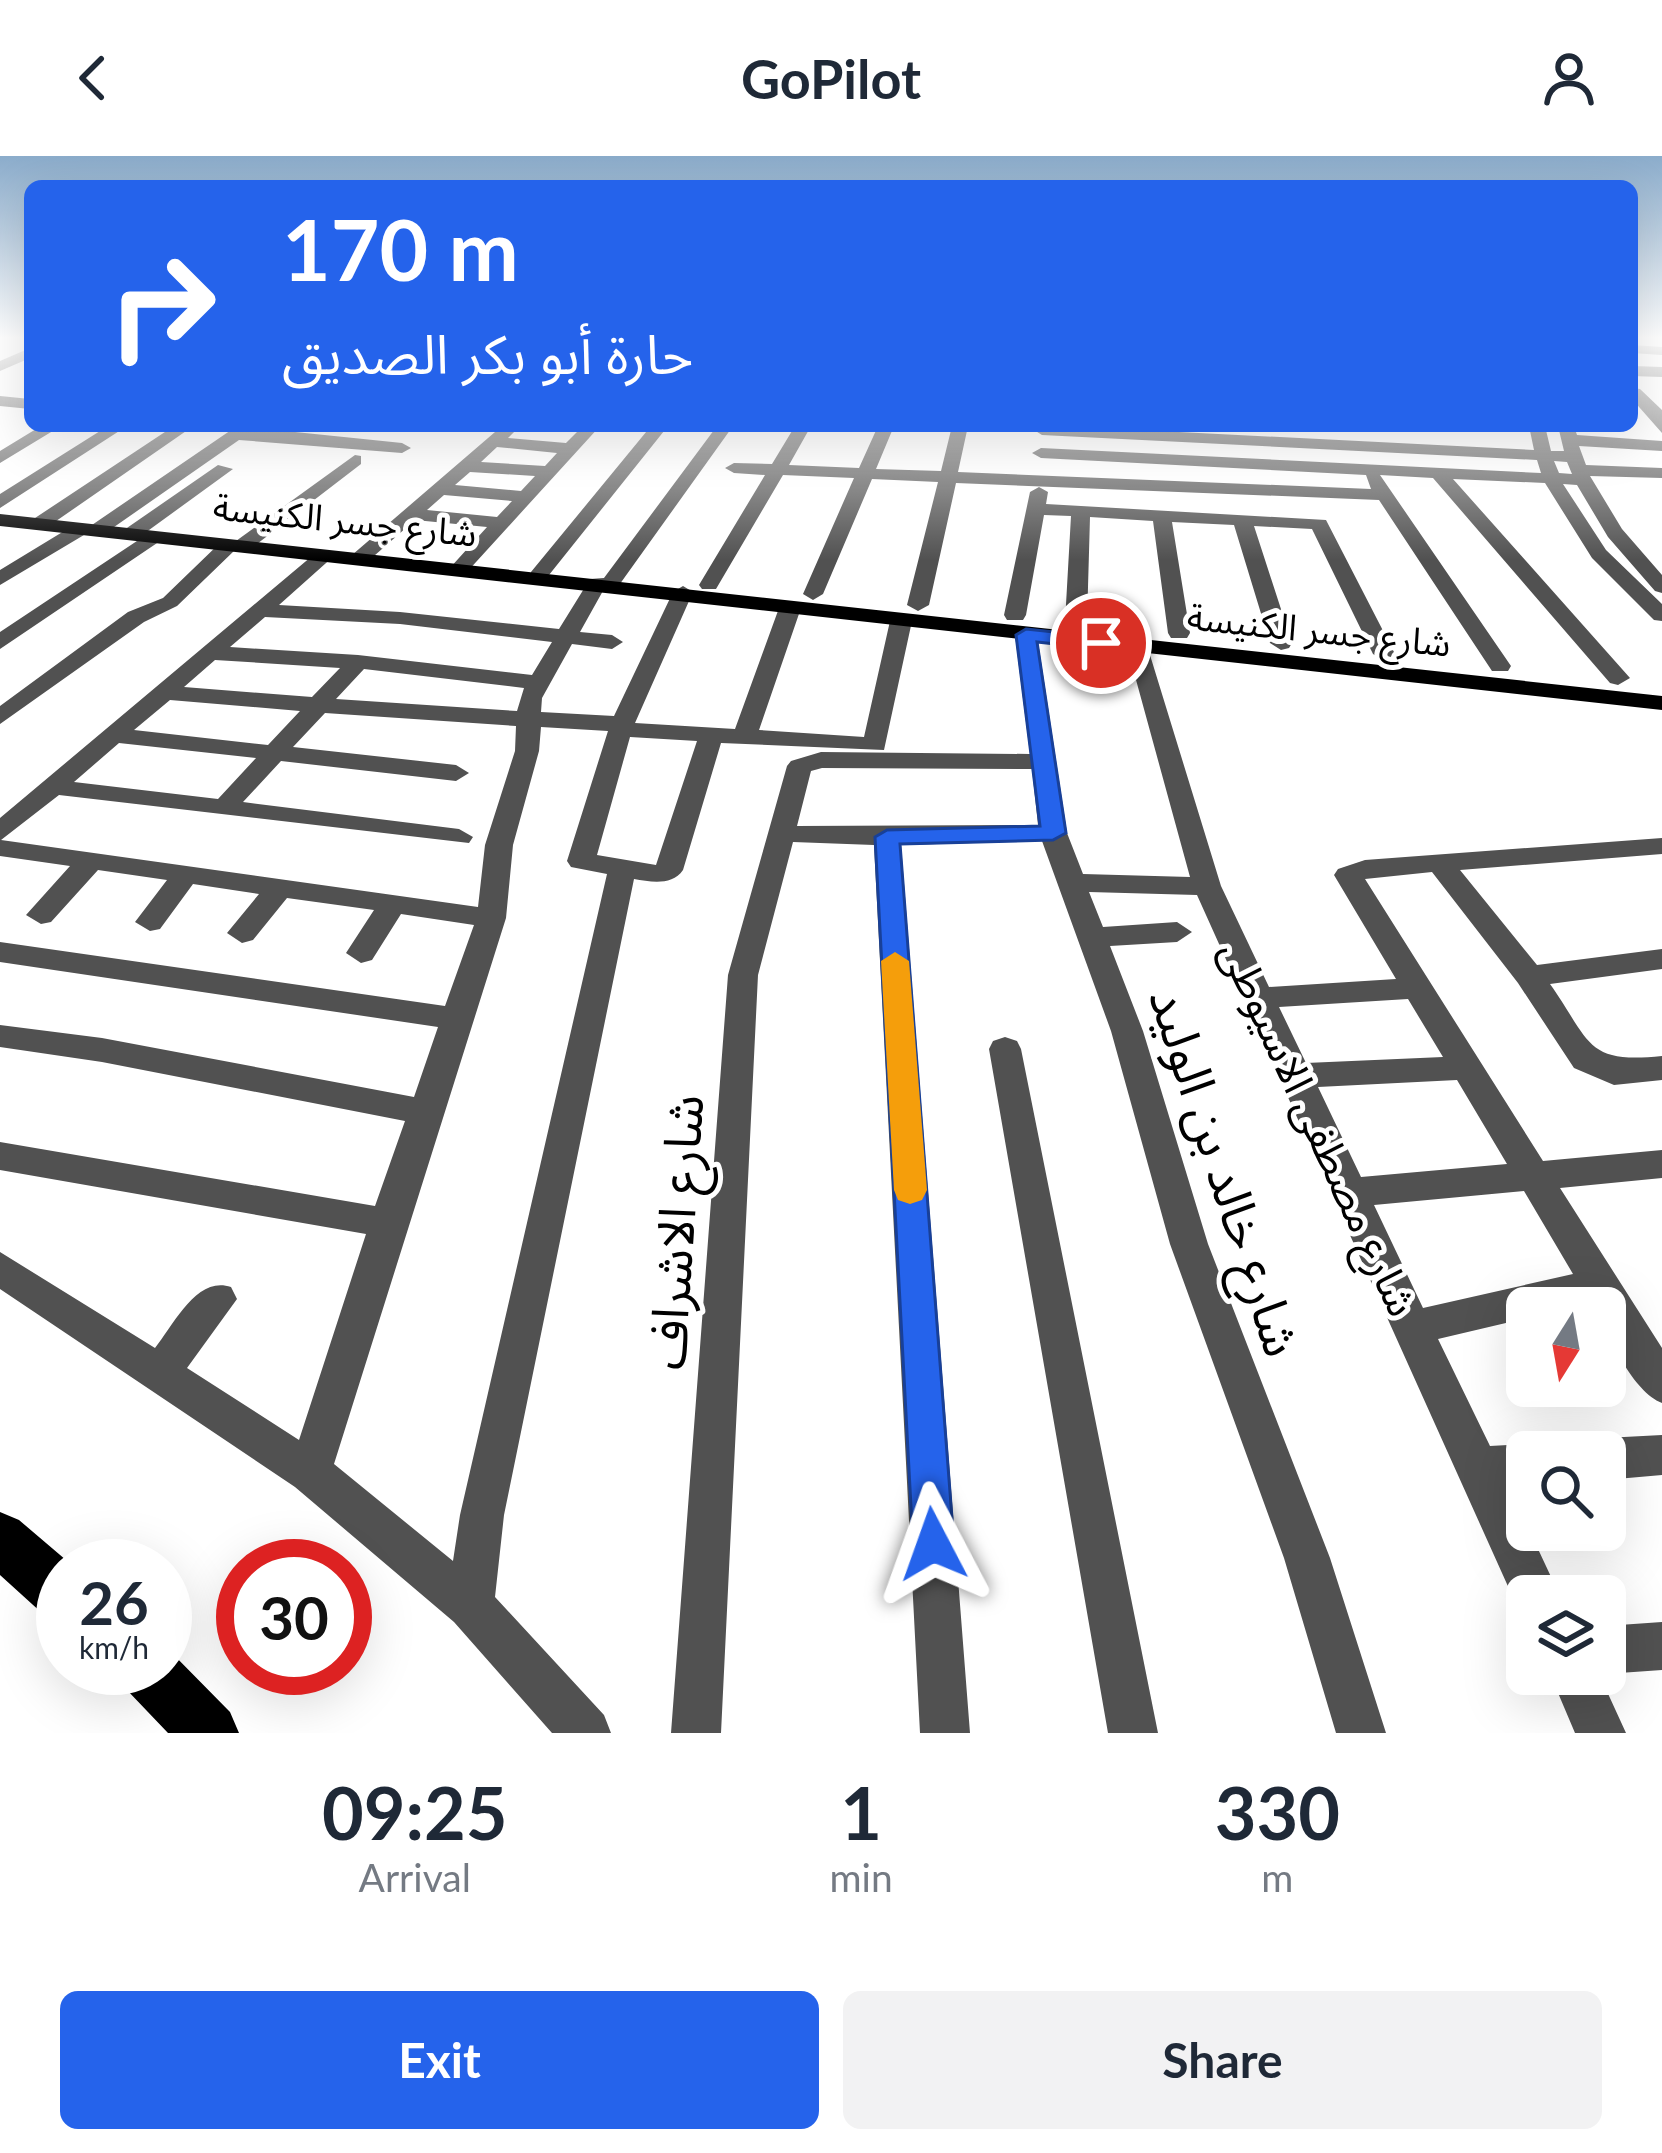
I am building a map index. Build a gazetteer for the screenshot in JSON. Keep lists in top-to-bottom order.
{
  "streets": {
    "main road": ["شارع جسر الكنيسة"],
    "street": ["شارع مصطفى الاسيوطى", "شارع خالد بن الوليد", "شارع الاشراف"]
  },
  "crossings": [
    ["شارع جسر الكنيسة", "شارع مصطفى الاسيوطى"],
    ["شارع جسر الكنيسة", "شارع خالد بن الوليد"],
    ["شارع خالد بن الوليد", "شارع الاشراف"]
  ],
  "north": "bottom",
  "page": {
    "header": "GoPilot",
    "turn": ["170 m", "حارة أبو بكر الصديق"],
    "speed": "26 km/h",
    "limit": "30",
    "eta": [
      "09:25",
      "Arrival",
      "1",
      "min",
      "330",
      "m"
    ],
    "buttons": ["Exit", "Share"]
  }
}
